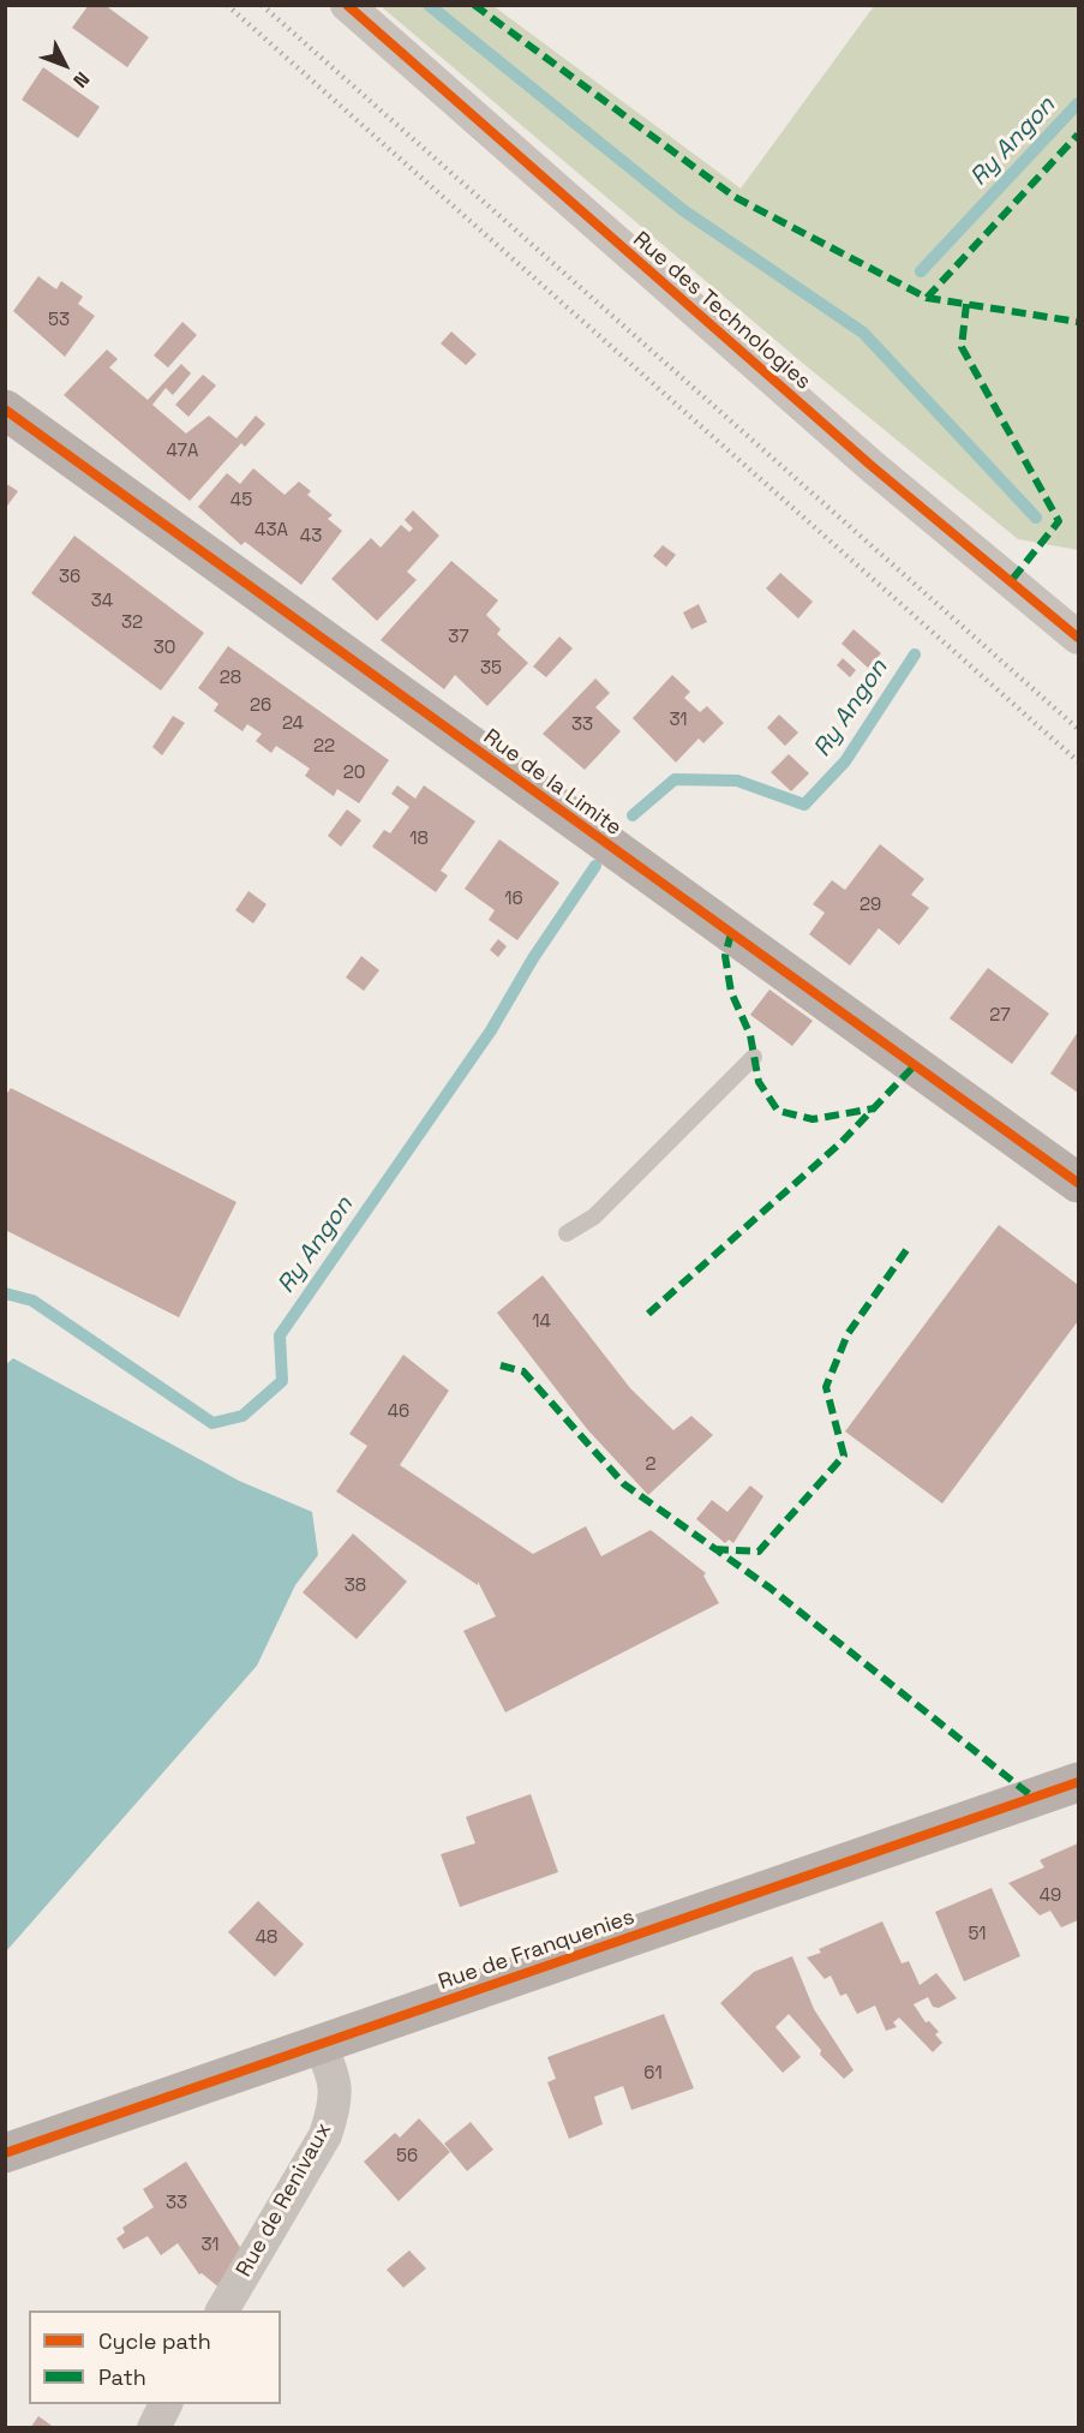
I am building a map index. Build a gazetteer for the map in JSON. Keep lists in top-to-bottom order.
{
  "streets": {
    "street": [
      "Rue des Technologies",
      "Rue de la Limite",
      "Rue de Franquenies",
      "Rue de Renivaux"
    ]
  },
  "crossings": [
    ["Rue de Franquenies", "Rue de Renivaux"]
  ],
  "water": ["Ry Angon"],
  "house_numbers": [
    "53",
    "47A",
    "45",
    "43A",
    "43",
    "36",
    "34",
    "32",
    "37",
    "30",
    "35",
    "28",
    "26",
    "31",
    "24",
    "33",
    "22",
    "20",
    "18",
    "16",
    "29",
    "27",
    "14",
    "46",
    "2",
    "38",
    "49",
    "51",
    "48",
    "61",
    "56",
    "33",
    "31"
  ],
  "legend": ["Cycle path", "Path"],
  "north": "bottom right"
}
